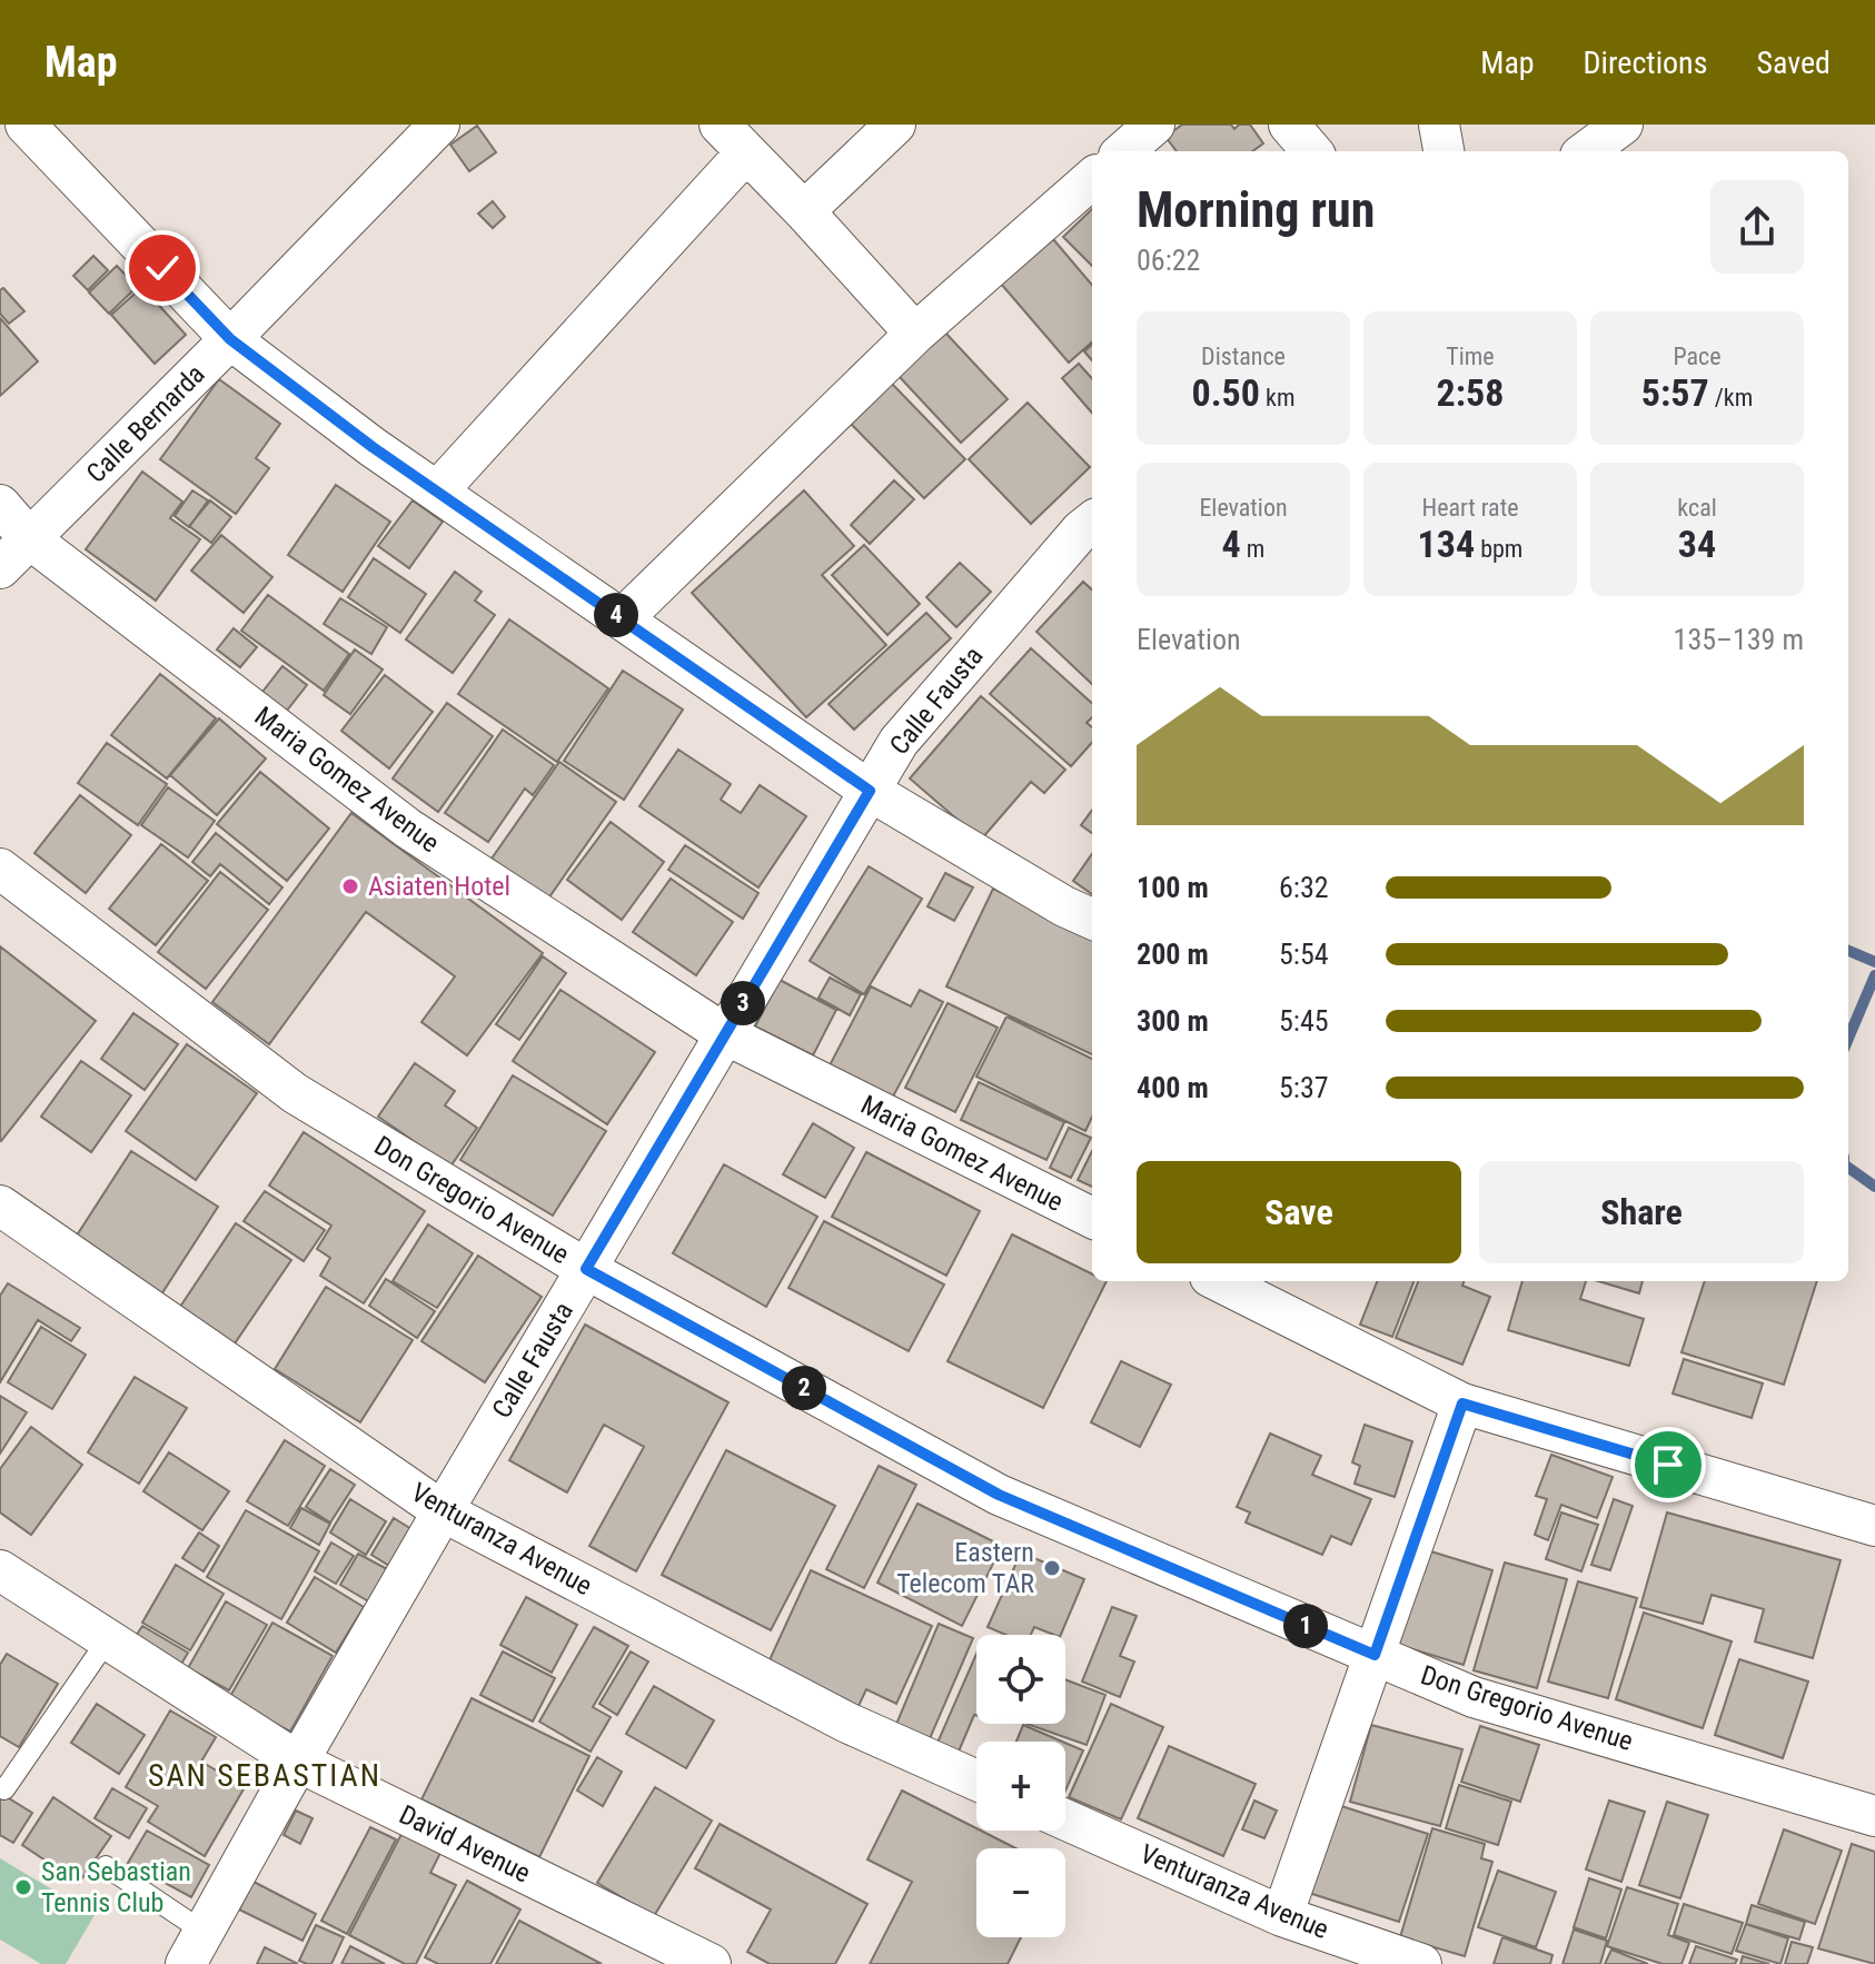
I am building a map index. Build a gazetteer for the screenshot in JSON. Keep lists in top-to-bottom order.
{
  "streets": {
    "street": [
      "Calle Bernarda",
      "Calle Fausta",
      "Maria Gomez Avenue",
      "Don Gregorio Avenue",
      "Venturanza Avenue",
      "David Avenue"
    ]
  },
  "crossings": [
    ["Calle Bernarda", "Maria Gomez Avenue"],
    ["Calle Fausta", "Maria Gomez Avenue"],
    ["Calle Fausta", "Don Gregorio Avenue"],
    ["Calle Fausta", "Venturanza Avenue"],
    ["Calle Fausta", "David Avenue"]
  ],
  "districts": ["SAN SEBASTIAN"],
  "places": ["Asiaten Hotel", "Eastern Telecom TAR", "San Sebastian Tennis Club"],
  "page": {
    "header": "Map",
    "nav": ["Map", "Directions", "Saved"],
    "heading": ["Morning run", "06:22"],
    "stats": [
      ["Distance", "0.50 km"],
      ["Time", "2:58"],
      ["Pace", "5:57 /km"],
      ["Elevation", "4 m"],
      ["Heart rate", "134 bpm"],
      ["kcal", "34"]
    ],
    "pins": [
      "4",
      "3",
      "2",
      "1"
    ],
    "chart": ["Elevation", "135–139 m"],
    "list": [
      {
        "name": "100 m",
        "note": "6:32"
      },
      {
        "name": "200 m",
        "note": "5:54"
      },
      {
        "name": "300 m",
        "note": "5:45"
      },
      {
        "name": "400 m",
        "note": "5:37"
      }
    ],
    "buttons": ["Save", "Share"],
    "map_buttons": ["+", "−"]
  }
}
